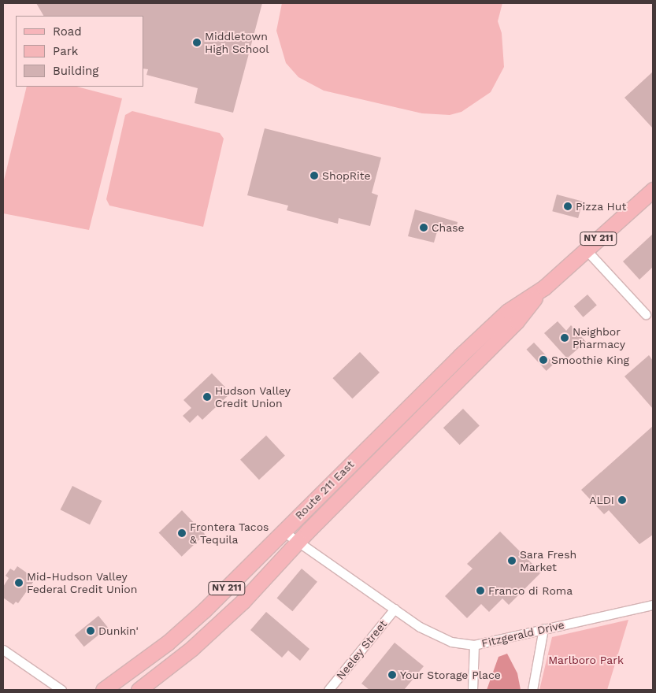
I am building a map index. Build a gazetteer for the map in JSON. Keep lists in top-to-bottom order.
{
  "streets": {
    "main road": ["NY 211", "Route 211 East"],
    "street": ["Fitzgerald Drive", "Neeley Street"]
  },
  "crossings": [
    ["Route 211 East", "Fitzgerald Drive"],
    ["Fitzgerald Drive", "Neeley Street"]
  ],
  "parks": ["Marlboro Park"],
  "places": [
    "Middletown High School",
    "ShopRite",
    "Pizza Hut",
    "Chase",
    "Neighbor Pharmacy",
    "Smoothie King",
    "Hudson Valley Credit Union",
    "ALDI",
    "Frontera Tacos & Tequila",
    "Sara Fresh Market",
    "Mid-Hudson Valley Federal Credit Union",
    "Franco di Roma",
    "Dunkin'",
    "Your Storage Place"
  ],
  "legend": ["Road", "Park", "Building"]
}
